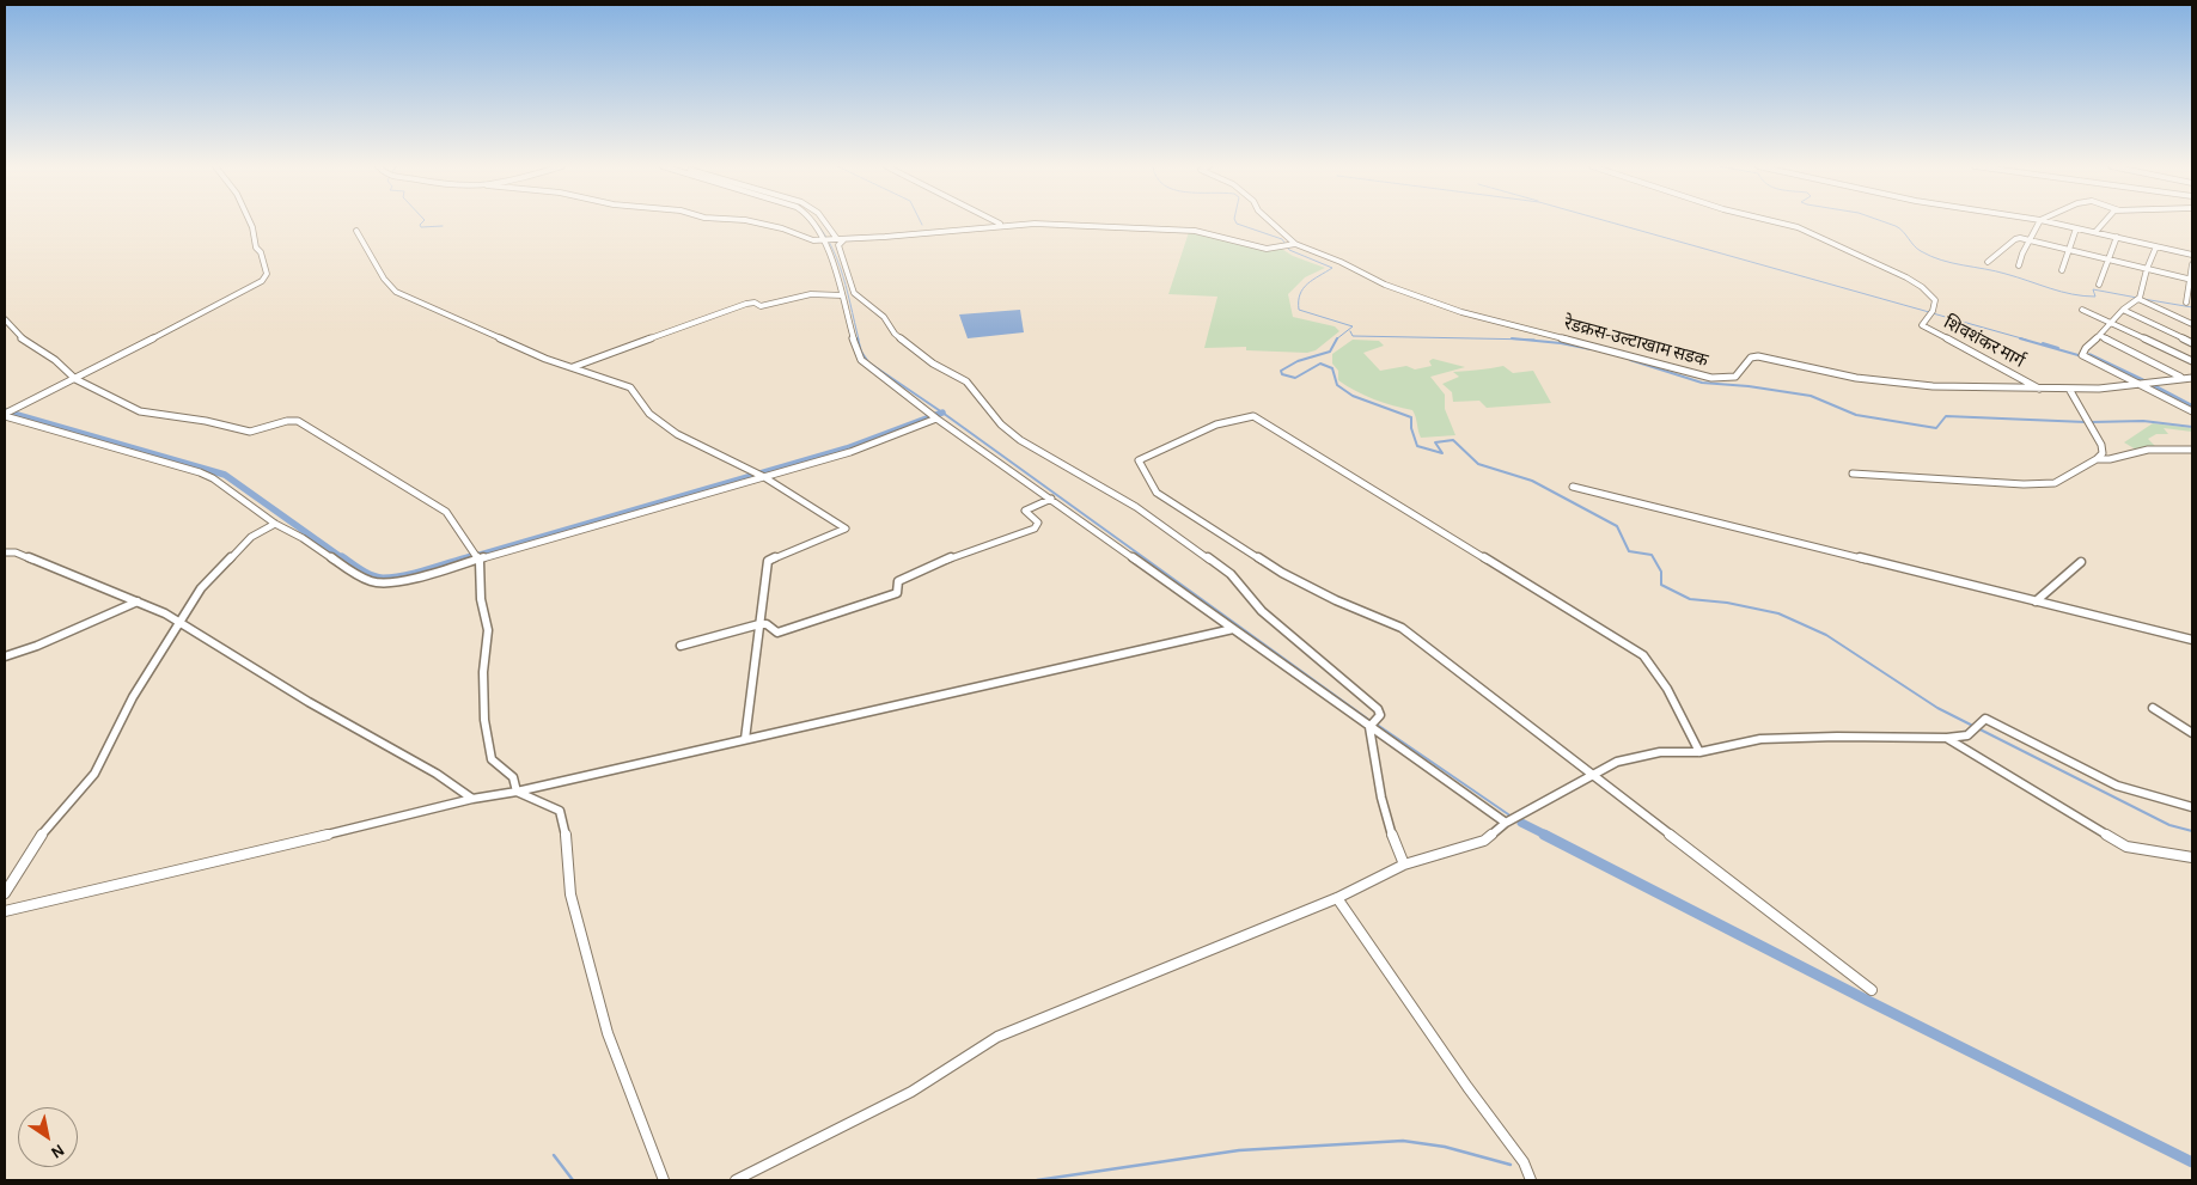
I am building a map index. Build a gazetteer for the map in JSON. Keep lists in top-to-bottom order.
{
  "streets": {
    "street": ["रेडक्रस-उल्टाखाम सडक", "शिवशंकर मार्ग"]
  },
  "crossings": [
    ["रेडक्रस-उल्टाखाम सडक", "शिवशंकर मार्ग"]
  ],
  "north": "bottom right"
}
